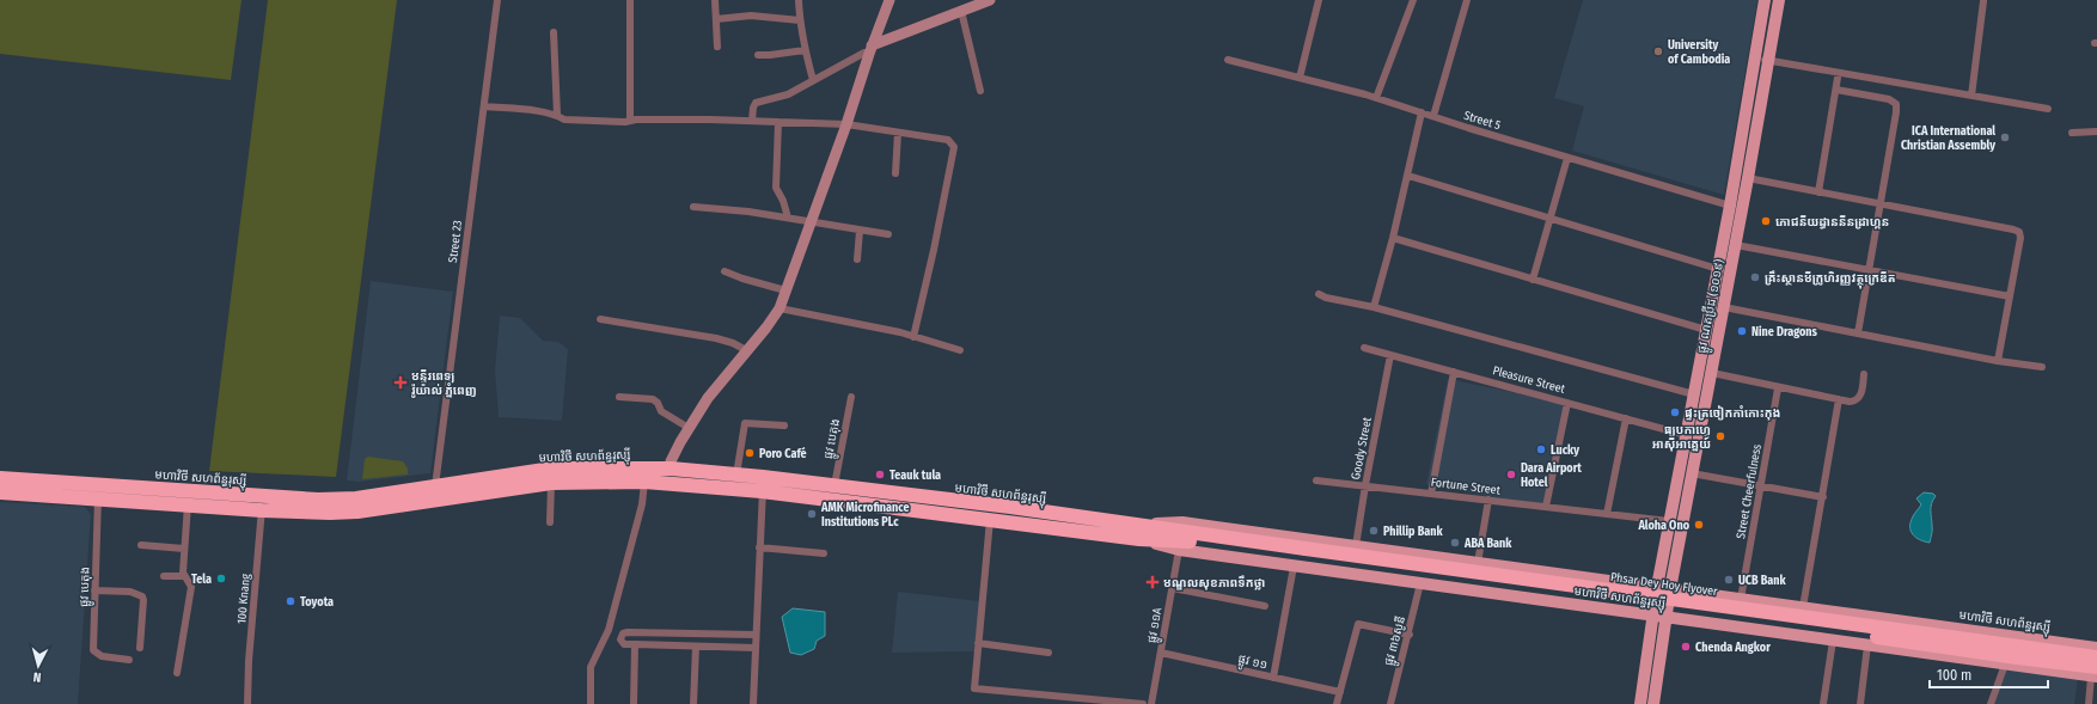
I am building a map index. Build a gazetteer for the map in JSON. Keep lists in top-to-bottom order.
{
  "streets": {
    "highway": ["មហាវិថី សហព័ន្ធរុស្ស៊ី", "Phsar Dey Hoy Flyover"],
    "main road": ["ផ្លូវ ណតប្រ៊ីដ (១០១៩)"],
    "street": [
      "Street 5",
      "Street 23",
      "Pleasure Street",
      "ផ្លូវ បេតុង",
      "Goody Street",
      "Fortune Street",
      "Street Cheerfulness",
      "100 Knang",
      "ផ្លូវ ១១A",
      "ផ្លូវ ៣៦សូនី",
      "ផ្លូវ ១១"
    ]
  },
  "crossings": [
    ["Street 5", "ផ្លូវ ណតប្រ៊ីដ (១០១៩)"],
    ["Street 23", "មហាវិថី សហព័ន្ធរុស្ស៊ី"],
    ["ផ្លូវ ណតប្រ៊ីដ (១០១៩)", "Pleasure Street"],
    ["ផ្លូវ ណតប្រ៊ីដ (១០១៩)", "មហាវិថី សហព័ន្ធរុស្ស៊ី"],
    ["ផ្លូវ ណតប្រ៊ីដ (១០១៩)", "Fortune Street"],
    ["Pleasure Street", "Goody Street"],
    ["ផ្លូវ បេតុង", "មហាវិថី សហព័ន្ធរុស្ស៊ី"],
    ["Goody Street", "មហាវិថី សហព័ន្ធរុស្ស៊ី"],
    ["Goody Street", "Fortune Street"],
    ["មហាវិថី សហព័ន្ធរុស្ស៊ី", "Street Cheerfulness"],
    ["មហាវិថី សហព័ន្ធរុស្ស៊ី", "Phsar Dey Hoy Flyover"],
    ["មហាវិថី សហព័ន្ធរុស្ស៊ី", "100 Knang"],
    ["មហាវិថី សហព័ន្ធរុស្ស៊ី", "ផ្លូវ ១១A"],
    ["មហាវិថី សហព័ន្ធរុស្ស៊ី", "ផ្លូវ ៣៦សូនី"],
    ["ផ្លូវ ១១A", "ផ្លូវ ១១"]
  ],
  "places": {
    "other": [
      "University of Cambodia",
      "ICA International Christian Assembly",
      "ភោជនីយដ្ធាននីនដ្រាហ្គន",
      "គ្រឹះស្ថានមីក្រូហិរញ្ញវត្ថុក្រេឌីត",
      "Nine Dragons",
      "ផ្ទះត្រចៀកកាំកោះកុង",
      "ធ្យូបកាហ្វេ អាស៊ីអាគ្នេយ៍",
      "Lucky",
      "Poro Café",
      "Teauk tula",
      "Dara Airport Hotel",
      "AMK Microfinance Institutions PLc",
      "Aloha Ono",
      "Phillip Bank",
      "ABA Bank",
      "Tela",
      "UCB Bank",
      "Toyota",
      "Chenda Angkor"
    ],
    "health": ["មន្ទីរពេទ្យ រ៉ូយ៉ាល់ ភ្នំពេញ", "មណ្ឌលសុខភាពទឹកថ្លា"]
  },
  "scale_bar": "100 m",
  "north": "bottom"
}
